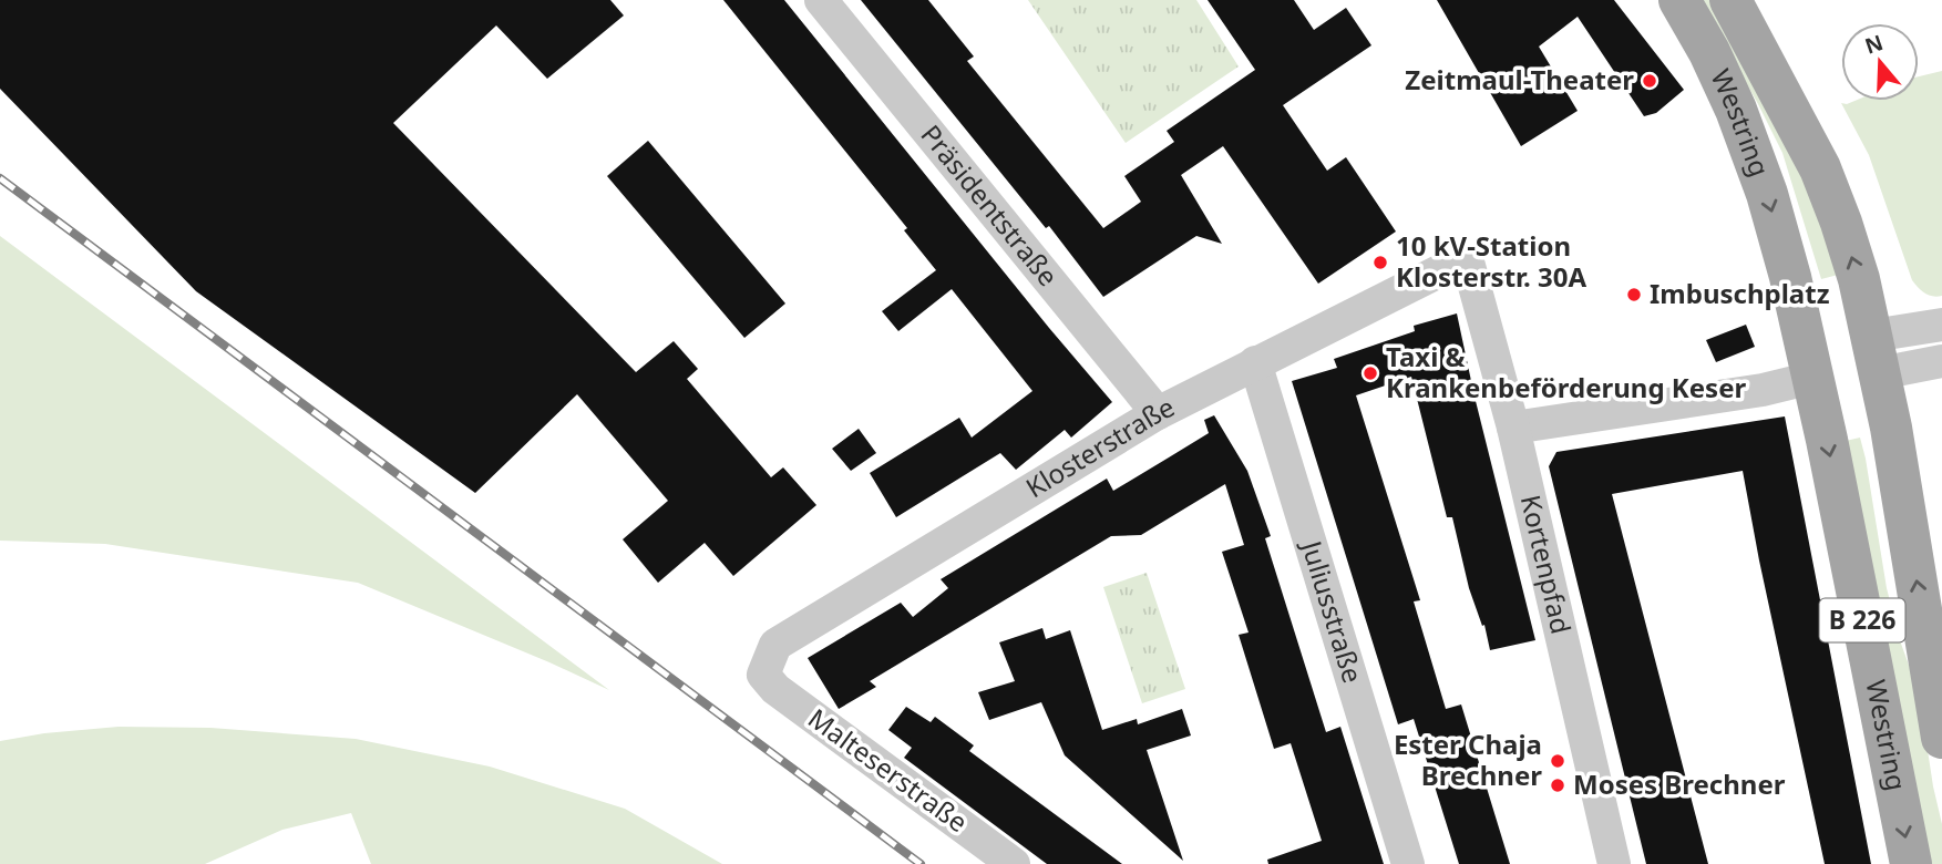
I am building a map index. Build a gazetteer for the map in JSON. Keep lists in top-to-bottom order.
{
  "streets": {
    "main road": ["Westring", "B 226"],
    "street": [
      "Präsidentstraße",
      "Klosterstraße",
      "Kortenpfad",
      "Juliusstraße",
      "Malteserstraße"
    ]
  },
  "crossings": [
    ["Präsidentstraße", "Klosterstraße"],
    ["Klosterstraße", "Kortenpfad"],
    ["Klosterstraße", "Juliusstraße"],
    ["Klosterstraße", "Malteserstraße"]
  ],
  "places": [
    "Zeitmaul-Theater",
    "10 kV-Station Klosterstr. 30A",
    "Imbuschplatz",
    "Taxi & Krankenbeförderung Keser",
    "Ester Chaja Brechner",
    "Moses Brechner"
  ],
  "north": "top"
}
